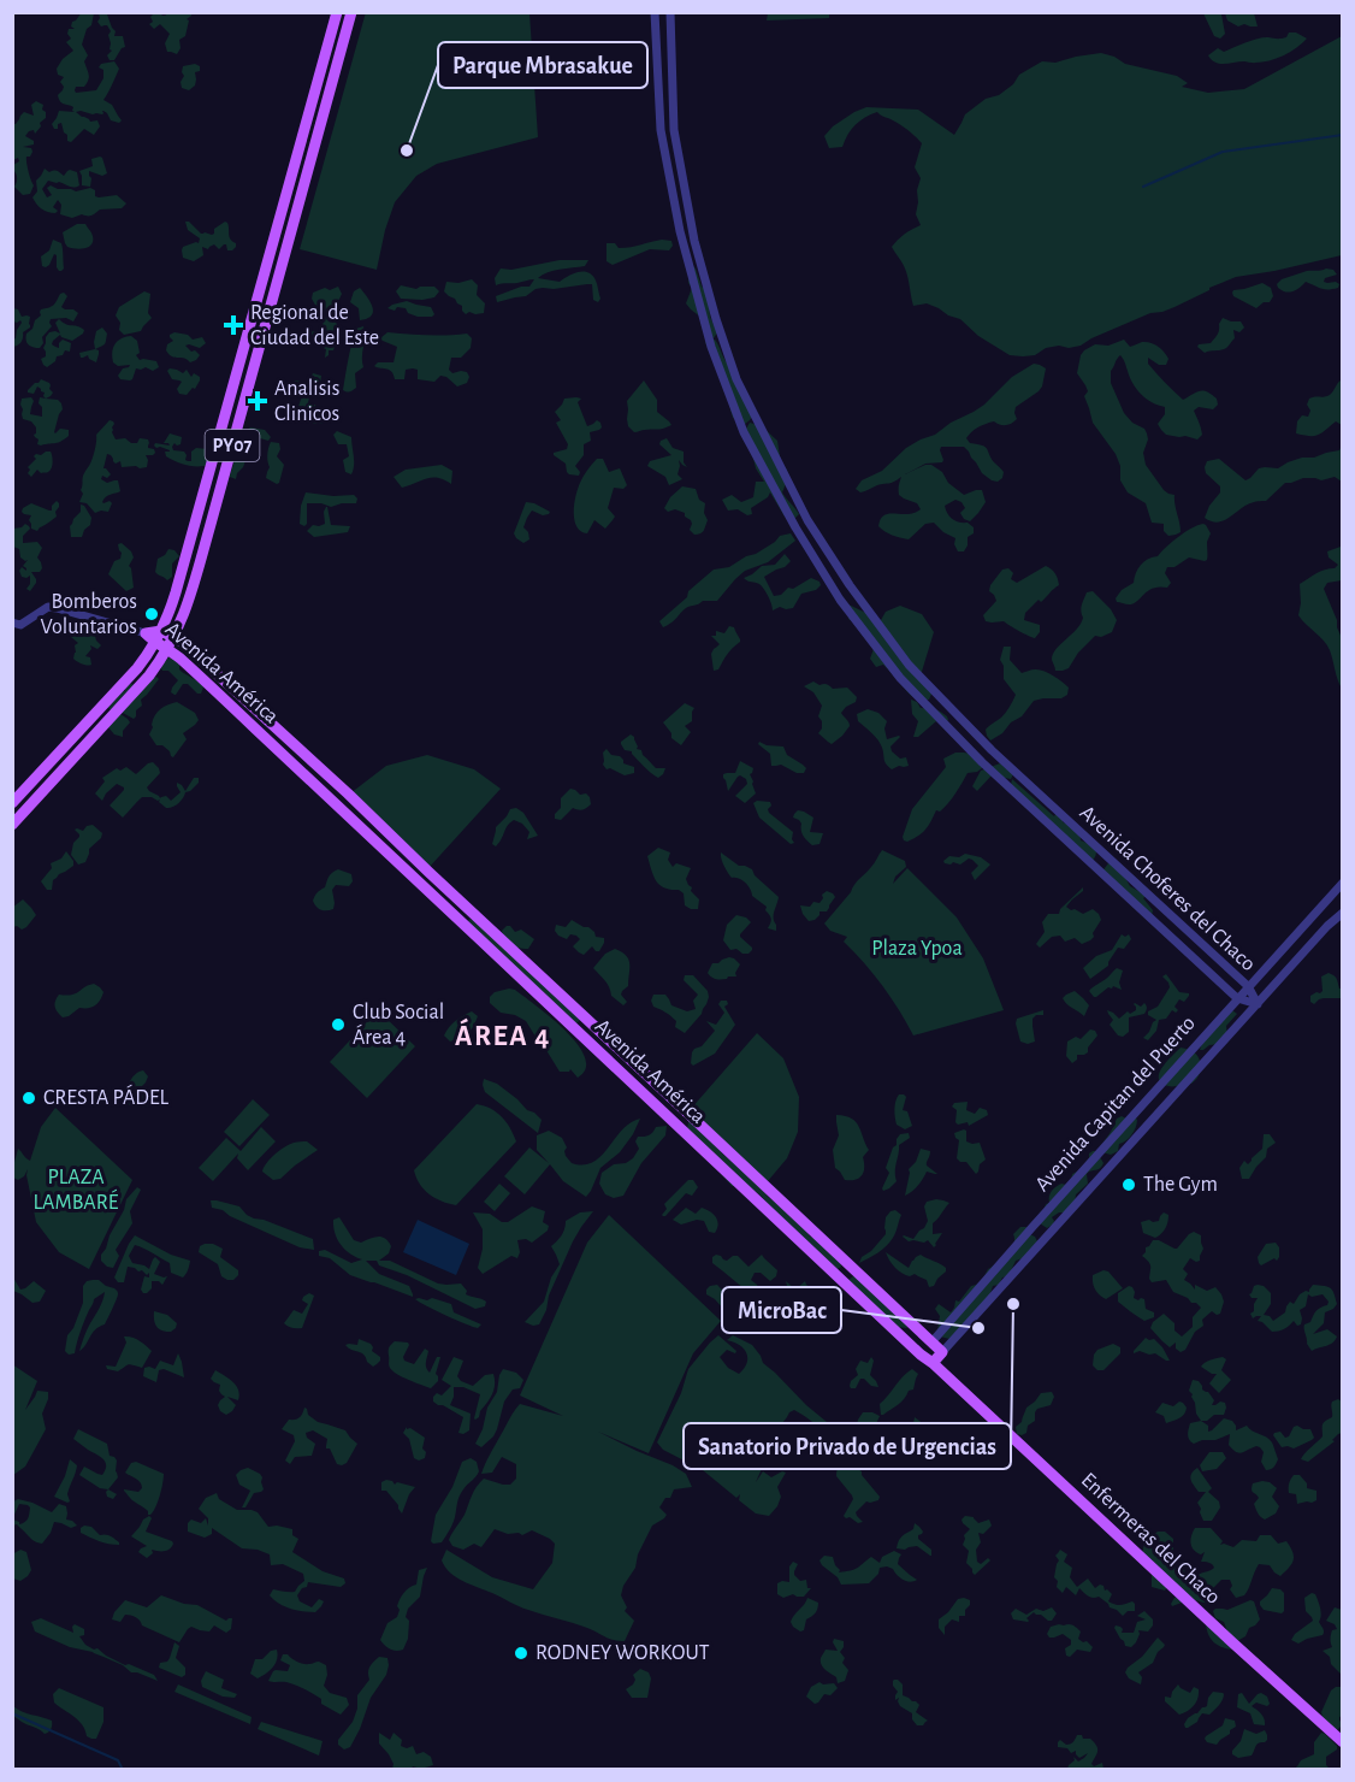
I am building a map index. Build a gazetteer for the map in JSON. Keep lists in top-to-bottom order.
{
  "streets": {
    "main road": [
      "PY07",
      "Avenida América",
      "Avenida Capitan del Puerto",
      "Enfermeras del Chaco"
    ],
    "street": ["Avenida Choferes del Chaco"]
  },
  "crossings": [
    ["PY07", "Avenida América"],
    ["Avenida América", "Avenida Capitan del Puerto"],
    ["Avenida América", "Enfermeras del Chaco"],
    ["Avenida Choferes del Chaco", "Avenida Capitan del Puerto"],
    ["Avenida Capitan del Puerto", "Enfermeras del Chaco"]
  ],
  "districts": ["ÁREA 4"],
  "parks": ["Plaza Ypoa", "PLAZA LAMBARÉ"],
  "places": {
    "other": [
      "Parque Mbrasakue",
      "Bomberos Voluntarios",
      "Club Social Área 4",
      "CRESTA PÁDEL",
      "The Gym",
      "Sanatorio Privado de Urgencias",
      "MicroBac",
      "RODNEY WORKOUT"
    ],
    "health": ["Regional de Ciudad del Este", "Analisis Clinicos"]
  }
}
